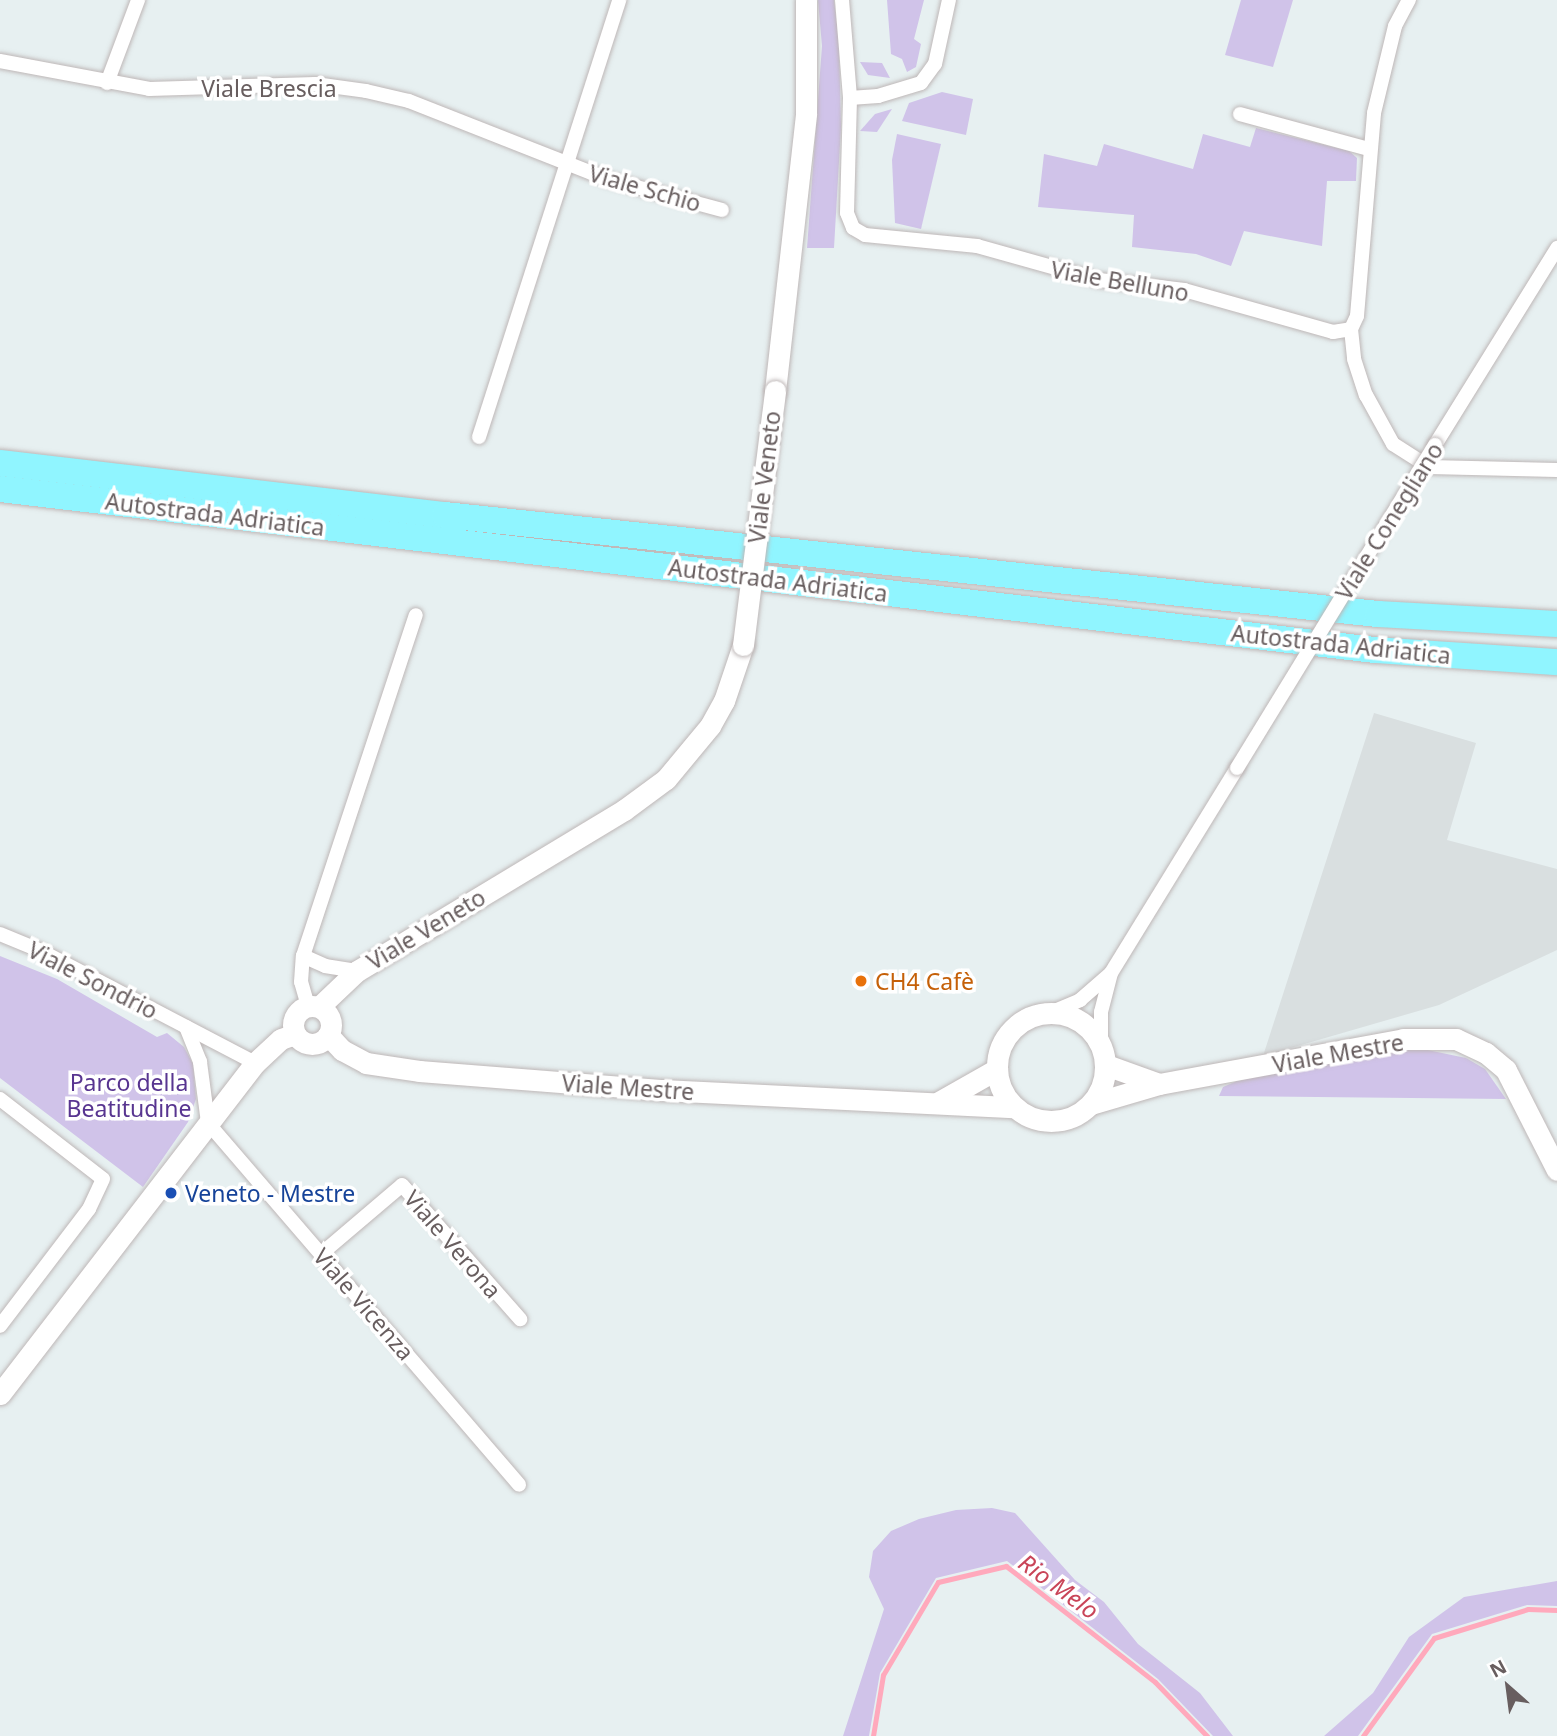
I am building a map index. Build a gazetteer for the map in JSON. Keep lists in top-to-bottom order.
{
  "streets": {
    "highway": ["Autostrada Adriatica"],
    "main road": ["Viale Veneto", "Viale Mestre"],
    "street": [
      "Viale Brescia",
      "Viale Schio",
      "Viale Belluno",
      "Viale Conegliano",
      "Viale Sondrio",
      "Viale Verona",
      "Viale Vicenza"
    ]
  },
  "crossings": [
    ["Viale Brescia", "Viale Schio"],
    ["Viale Veneto", "Viale Mestre"],
    ["Viale Conegliano", "Viale Mestre"],
    ["Viale Sondrio", "Viale Vicenza"],
    ["Viale Verona", "Viale Vicenza"]
  ],
  "water": ["Rio Melo"],
  "parks": ["Parco della Beatitudine"],
  "places": ["CH4 Cafè", "Veneto - Mestre"],
  "north": "top left"
}
